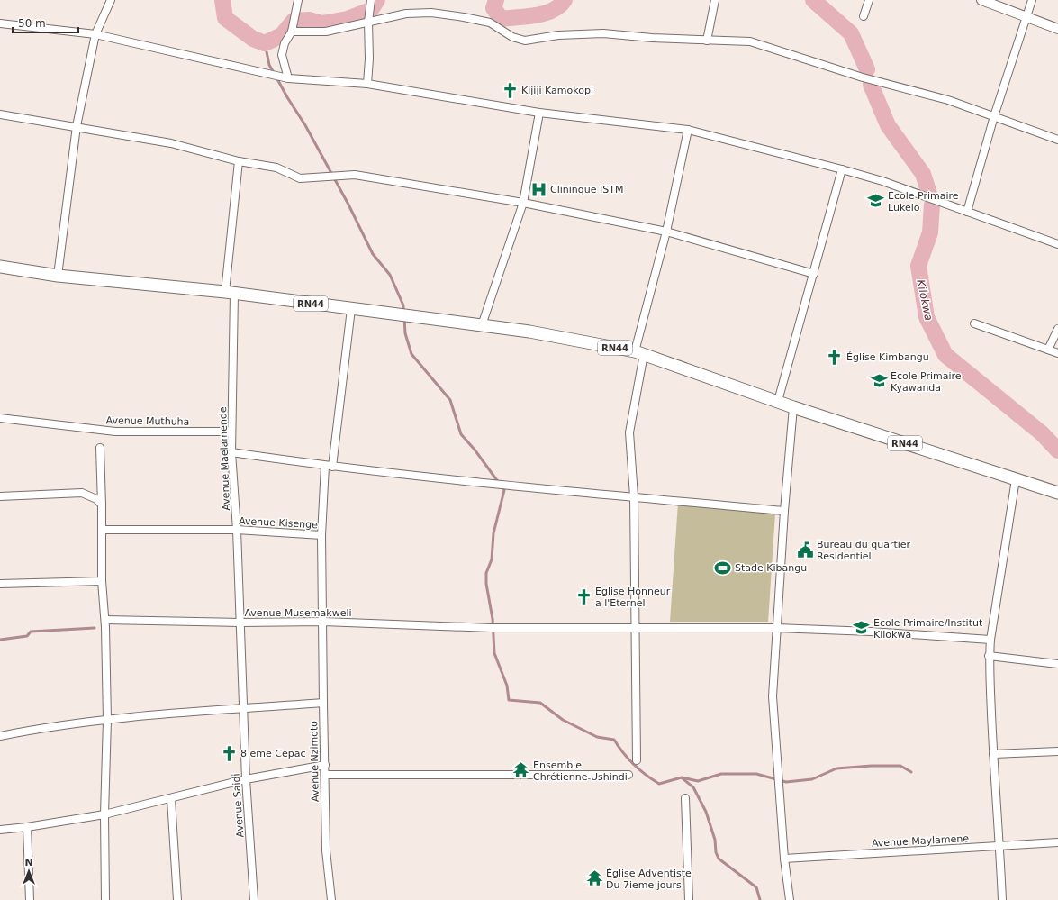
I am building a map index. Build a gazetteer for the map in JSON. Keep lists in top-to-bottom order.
{
  "streets": {
    "main road": ["RN44"],
    "street": [
      "Avenue Muthuha",
      "Avenue Maelamende",
      "Avenue Kisenge",
      "Avenue Musemakweli",
      "Avenue Nzimoto",
      "Avenue Saidi",
      "Avenue Maylamene"
    ]
  },
  "crossings": [
    ["RN44", "Avenue Maelamende"],
    ["Avenue Muthuha", "Avenue Maelamende"],
    ["Avenue Maelamende", "Avenue Kisenge"],
    ["Avenue Maelamende", "Avenue Musemakweli"],
    ["Avenue Maelamende", "Avenue Saidi"],
    ["Avenue Kisenge", "Avenue Musemakweli"],
    ["Avenue Kisenge", "Avenue Nzimoto"],
    ["Avenue Musemakweli", "Avenue Nzimoto"],
    ["Avenue Musemakweli", "Avenue Saidi"]
  ],
  "water": ["Kilokwa"],
  "places": {
    "church": [
      "Kijiji Kamokopi",
      "Église Kimbangu",
      "Eglise Honneur a l'Eternel",
      "8 eme Cepac"
    ],
    "hospital": ["Clininque ISTM"],
    "school or university": ["Ecole Primaire Lukelo", "Ecole Primaire Kyawanda", "Ecole Primaire/Institut Kilokwa"],
    "public building": ["Bureau du quartier Residentiel"],
    "sports": ["Stade Kibangu"],
    "temple": ["Ensemble Chrétienne Ushindi", "Église Adventiste Du 7ieme jours"]
  },
  "scale_bar": "50 m",
  "north": "top"
}
